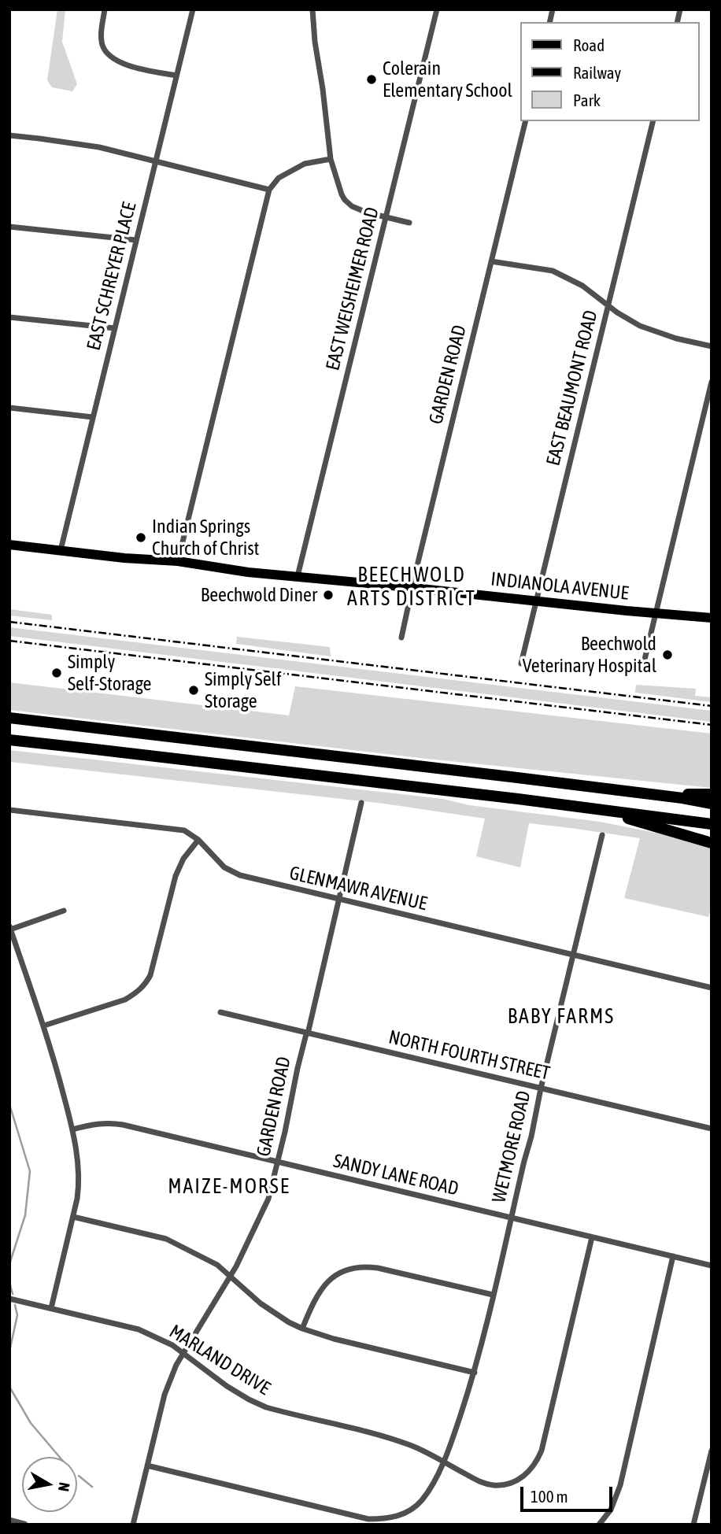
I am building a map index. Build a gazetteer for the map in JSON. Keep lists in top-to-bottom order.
{
  "streets": {
    "main road": ["INDIANOLA AVENUE"],
    "street": [
      "EAST SCHREYER PLACE",
      "EAST WEISHEIMER ROAD",
      "GARDEN ROAD",
      "EAST BEAUMONT ROAD",
      "GLENMAWR AVENUE",
      "NORTH FOURTH STREET",
      "WETMORE ROAD",
      "SANDY LANE ROAD",
      "MARLAND DRIVE"
    ]
  },
  "crossings": [
    ["EAST SCHREYER PLACE", "INDIANOLA AVENUE"],
    ["EAST WEISHEIMER ROAD", "INDIANOLA AVENUE"],
    ["GARDEN ROAD", "INDIANOLA AVENUE"],
    ["GARDEN ROAD", "GLENMAWR AVENUE"],
    ["GARDEN ROAD", "NORTH FOURTH STREET"],
    ["GARDEN ROAD", "WETMORE ROAD"],
    ["GARDEN ROAD", "SANDY LANE ROAD"],
    ["GARDEN ROAD", "MARLAND DRIVE"],
    ["EAST BEAUMONT ROAD", "INDIANOLA AVENUE"],
    ["GLENMAWR AVENUE", "WETMORE ROAD"],
    ["NORTH FOURTH STREET", "WETMORE ROAD"],
    ["WETMORE ROAD", "SANDY LANE ROAD"],
    ["WETMORE ROAD", "MARLAND DRIVE"],
    ["SANDY LANE ROAD", "MARLAND DRIVE"]
  ],
  "districts": ["BEECHWOLD ARTS DISTRICT", "BABY FARMS", "MAIZE-MORSE"],
  "places": [
    "Colerain Elementary School",
    "Indian Springs Church of Christ",
    "Beechwold Diner",
    "Beechwold Veterinary Hospital",
    "Simply Self-Storage",
    "Simply Self Storage"
  ],
  "legend": ["Road", "Railway", "Park"],
  "scale_bar": "100 m",
  "north": "right"
}
